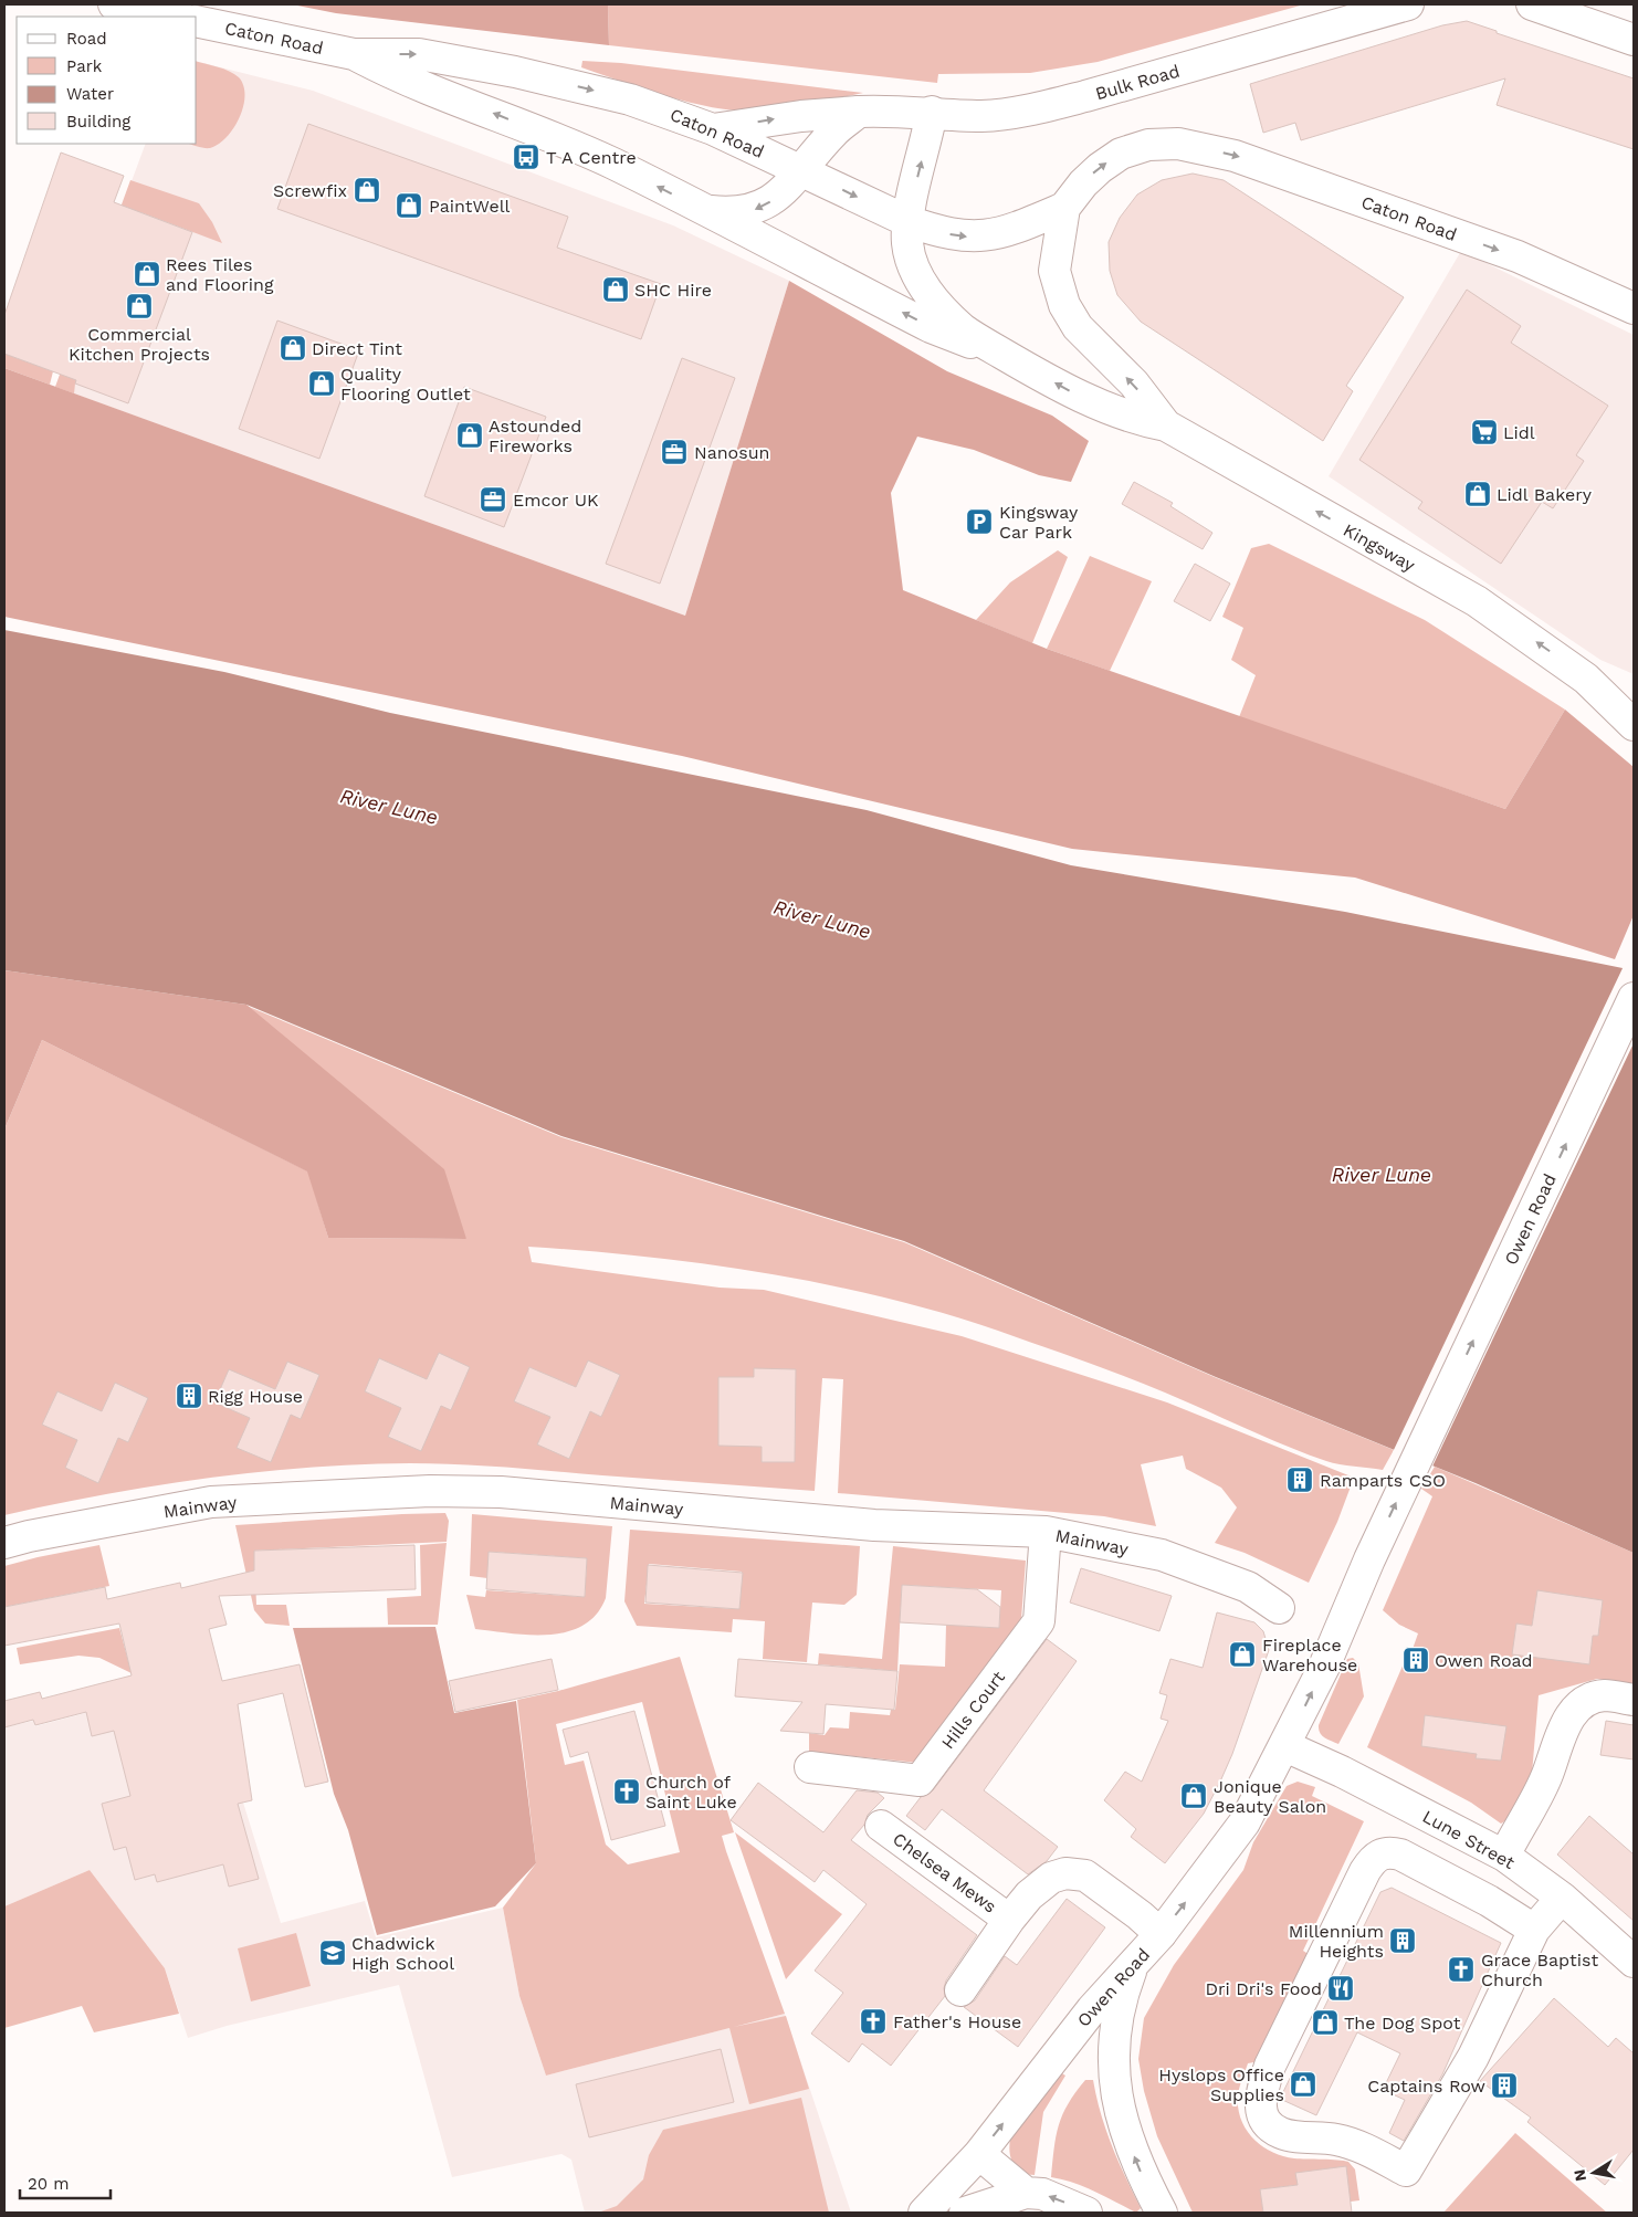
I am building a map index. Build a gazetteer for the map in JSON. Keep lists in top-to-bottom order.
{
  "streets": {
    "main road": [
      "Caton Road",
      "Bulk Road",
      "Kingsway",
      "Owen Road",
      "Mainway",
      "Hills Court",
      "Lune Street",
      "Chelsea Mews"
    ]
  },
  "crossings": [
    ["Caton Road", "Bulk Road"],
    ["Owen Road", "Lune Street"],
    ["Owen Road", "Chelsea Mews"],
    ["Mainway", "Hills Court"]
  ],
  "one_way": ["Kingsway", "Owen Road"],
  "water": ["River Lune"],
  "places": {
    "bus stop": ["T A Centre"],
    "shop": [
      "Screwfix",
      "PaintWell",
      "Rees Tiles and Flooring",
      "SHC Hire",
      "Commercial Kitchen Projects",
      "Direct Tint",
      "Quality Flooring Outlet",
      "Astounded Fireworks",
      "Lidl Bakery",
      "Fireplace Warehouse",
      "Jonique Beauty Salon",
      "The Dog Spot",
      "Hyslops Office Supplies"
    ],
    "supermarket": ["Lidl"],
    "office": ["Nanosun", "Emcor UK"],
    "parking": ["Kingsway Car Park"],
    "building": [
      "Rigg House",
      "Ramparts CSO",
      "Owen Road",
      "Millennium Heights",
      "Captains Row"
    ],
    "church": ["Church of Saint Luke", "Grace Baptist Church", "Father's House"],
    "school or university": ["Chadwick High School"],
    "restaurant": ["Dri Dri's Food"]
  },
  "legend": [
    "Road",
    "Park",
    "Water",
    "Building"
  ],
  "scale_bar": "20 m",
  "north": "left"
}
